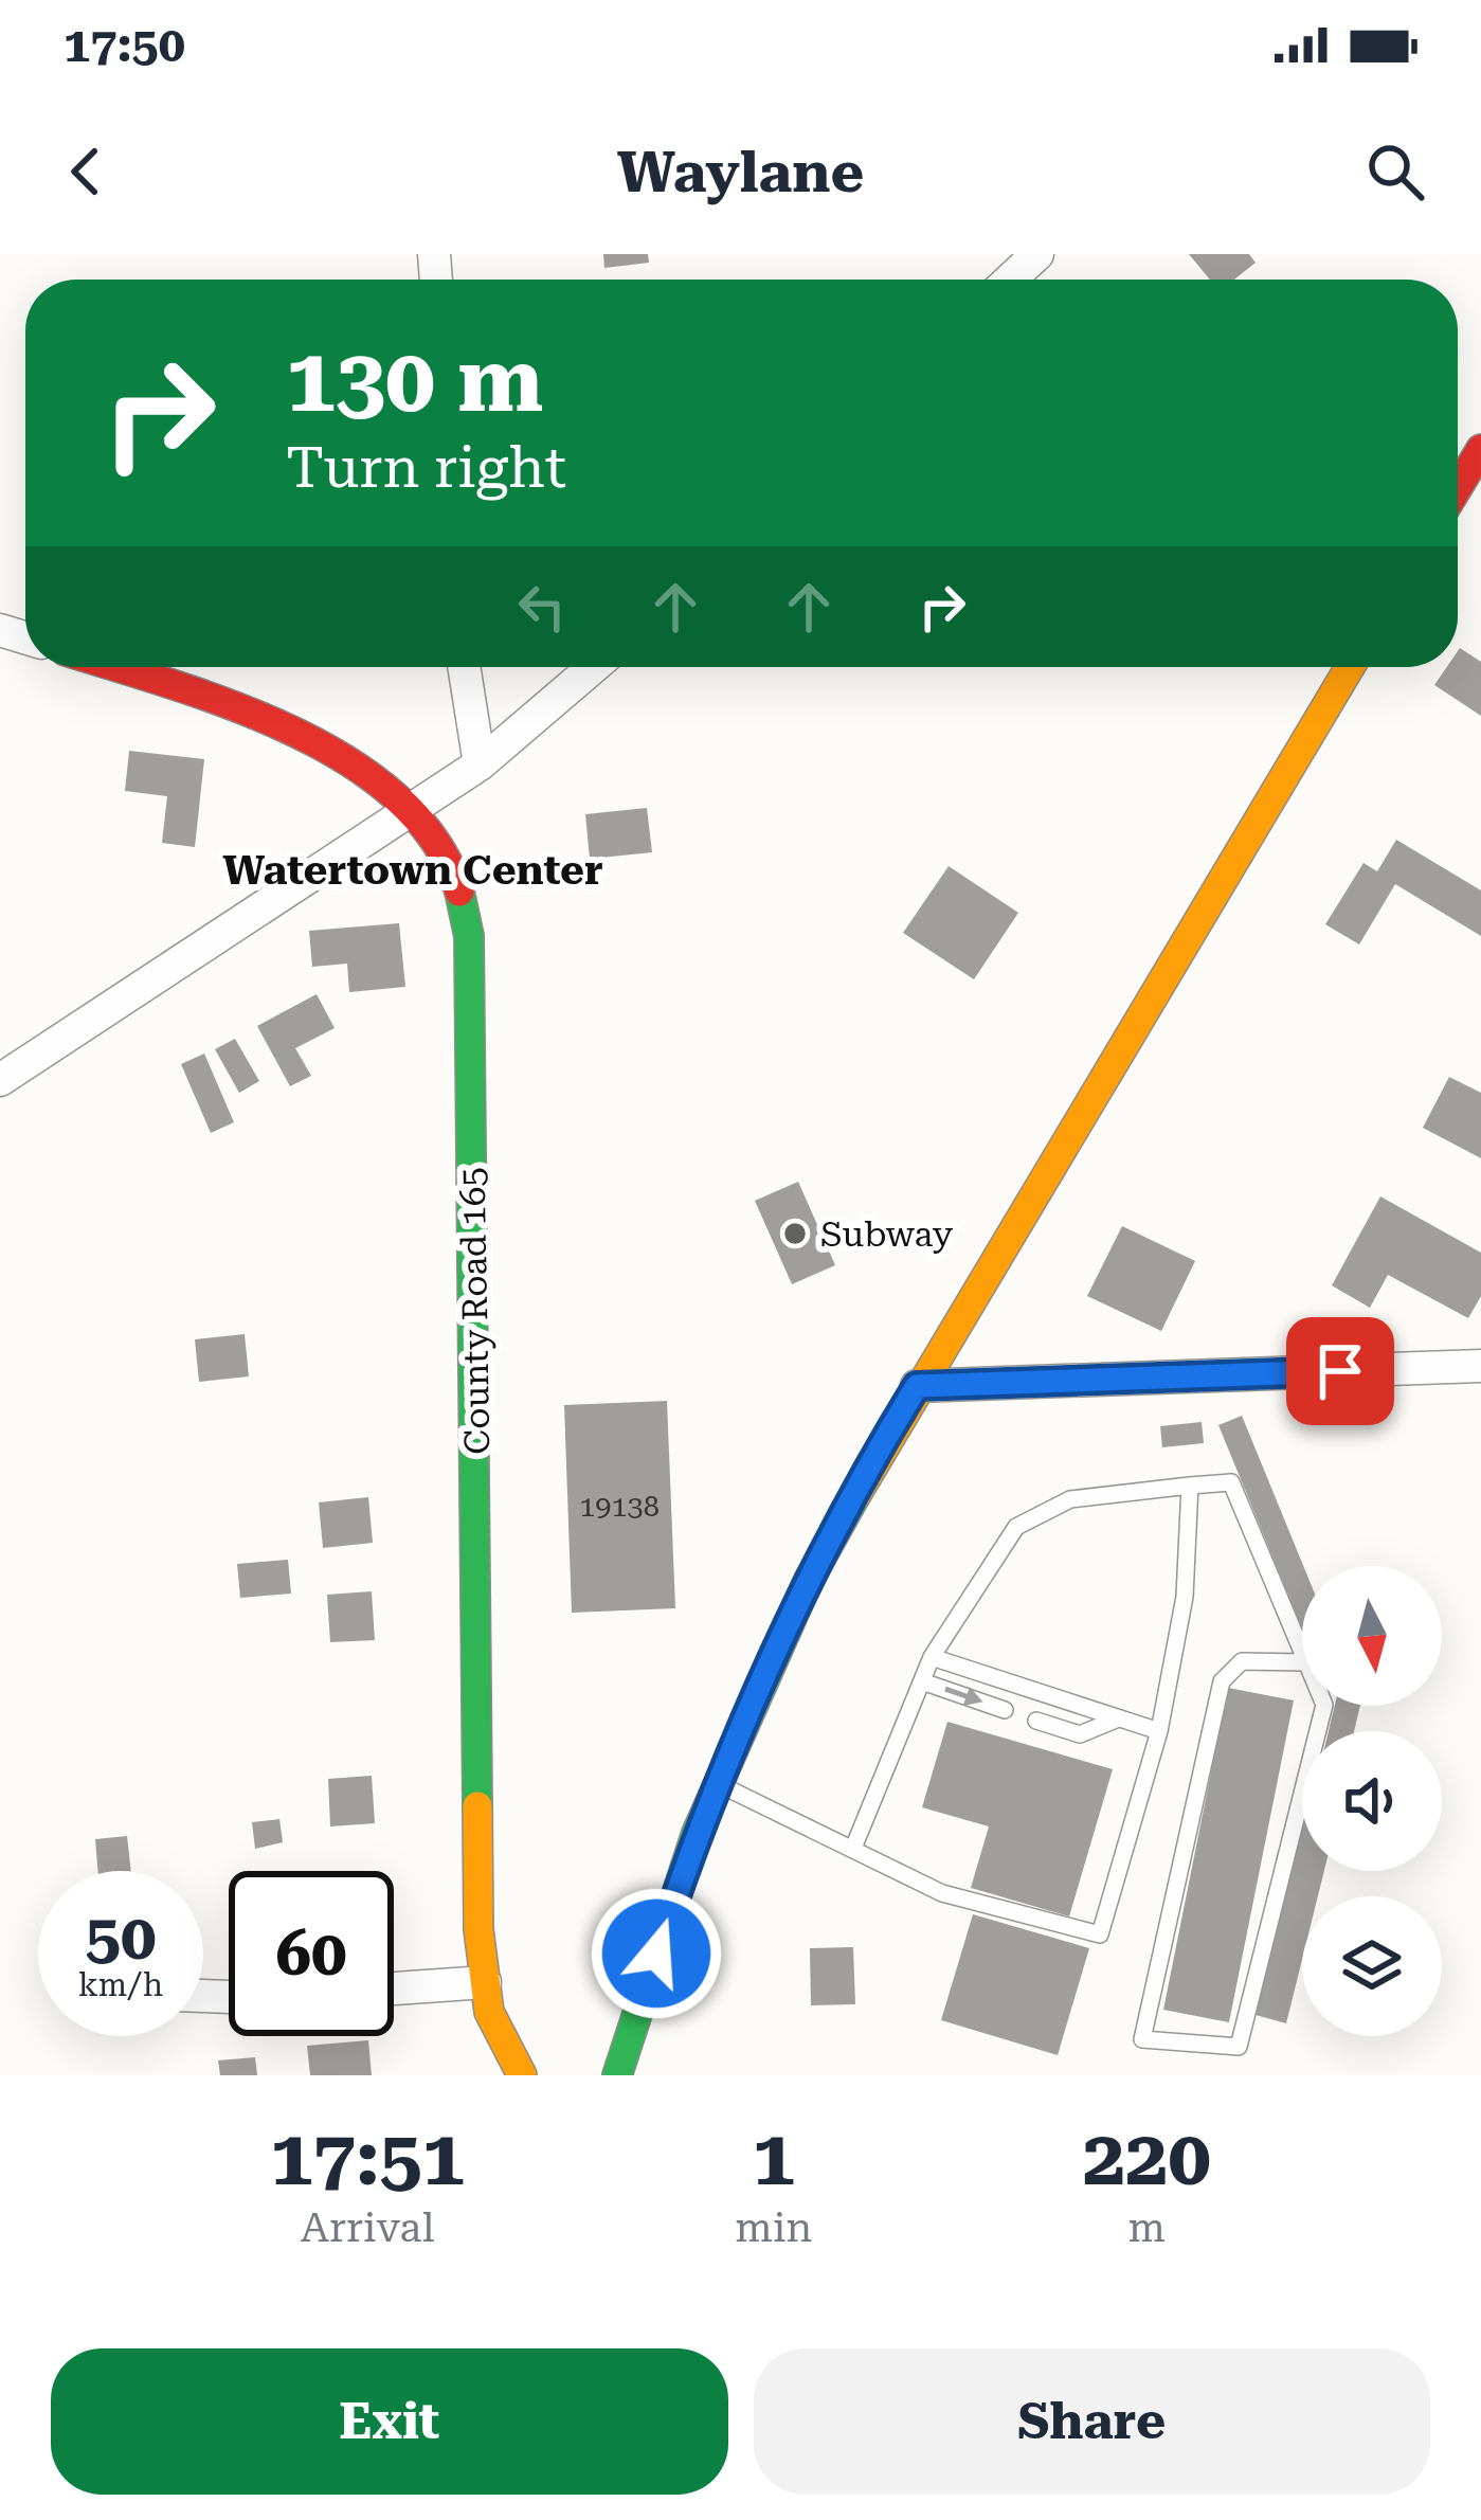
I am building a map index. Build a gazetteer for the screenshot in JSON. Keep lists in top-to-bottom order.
{
  "streets": {
    "main road": ["County Road 165"]
  },
  "districts": ["Watertown Center"],
  "places": ["Subway"],
  "house_numbers": ["19138"],
  "north": "bottom",
  "page": {
    "status": "17:50",
    "header": "Waylane",
    "turn": ["130 m", "Turn right"],
    "speed": "50 km/h",
    "limit": "60",
    "eta": [
      "17:51",
      "Arrival",
      "1",
      "min",
      "220",
      "m"
    ],
    "buttons": ["Exit", "Share"]
  }
}
